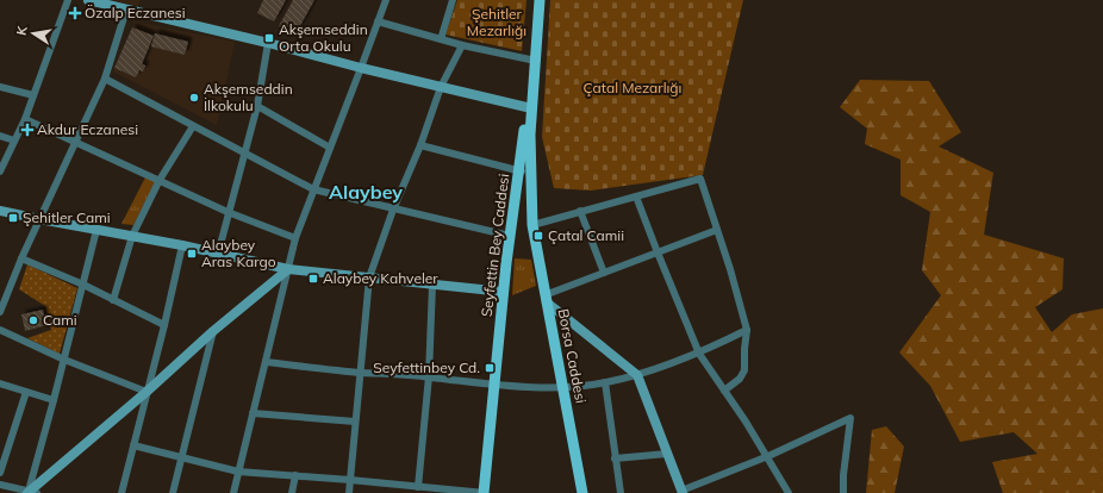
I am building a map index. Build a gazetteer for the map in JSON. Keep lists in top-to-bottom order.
{
  "streets": {
    "main road": ["Seyfettin Bey Caddesi", "Borsa Caddesi"]
  },
  "crossings": [
    ["Seyfettin Bey Caddesi", "Borsa Caddesi"]
  ],
  "districts": ["Alaybey"],
  "parks": ["Şehitler Mezarlığı", "Çatal Mezarlığı"],
  "places": {
    "health": ["Özalp Eczanesi", "Akdur Eczanesi"],
    "transit": [
      "Akşemseddin Orta Okulu",
      "Şehitler Cami",
      "Çatal Camii",
      "Alaybey Aras Kargo",
      "Alaybey Kahveler",
      "Seyfettinbey Cd."
    ],
    "other": ["Akşemseddin İlkokulu", "Cami"]
  },
  "north": "left"
}
